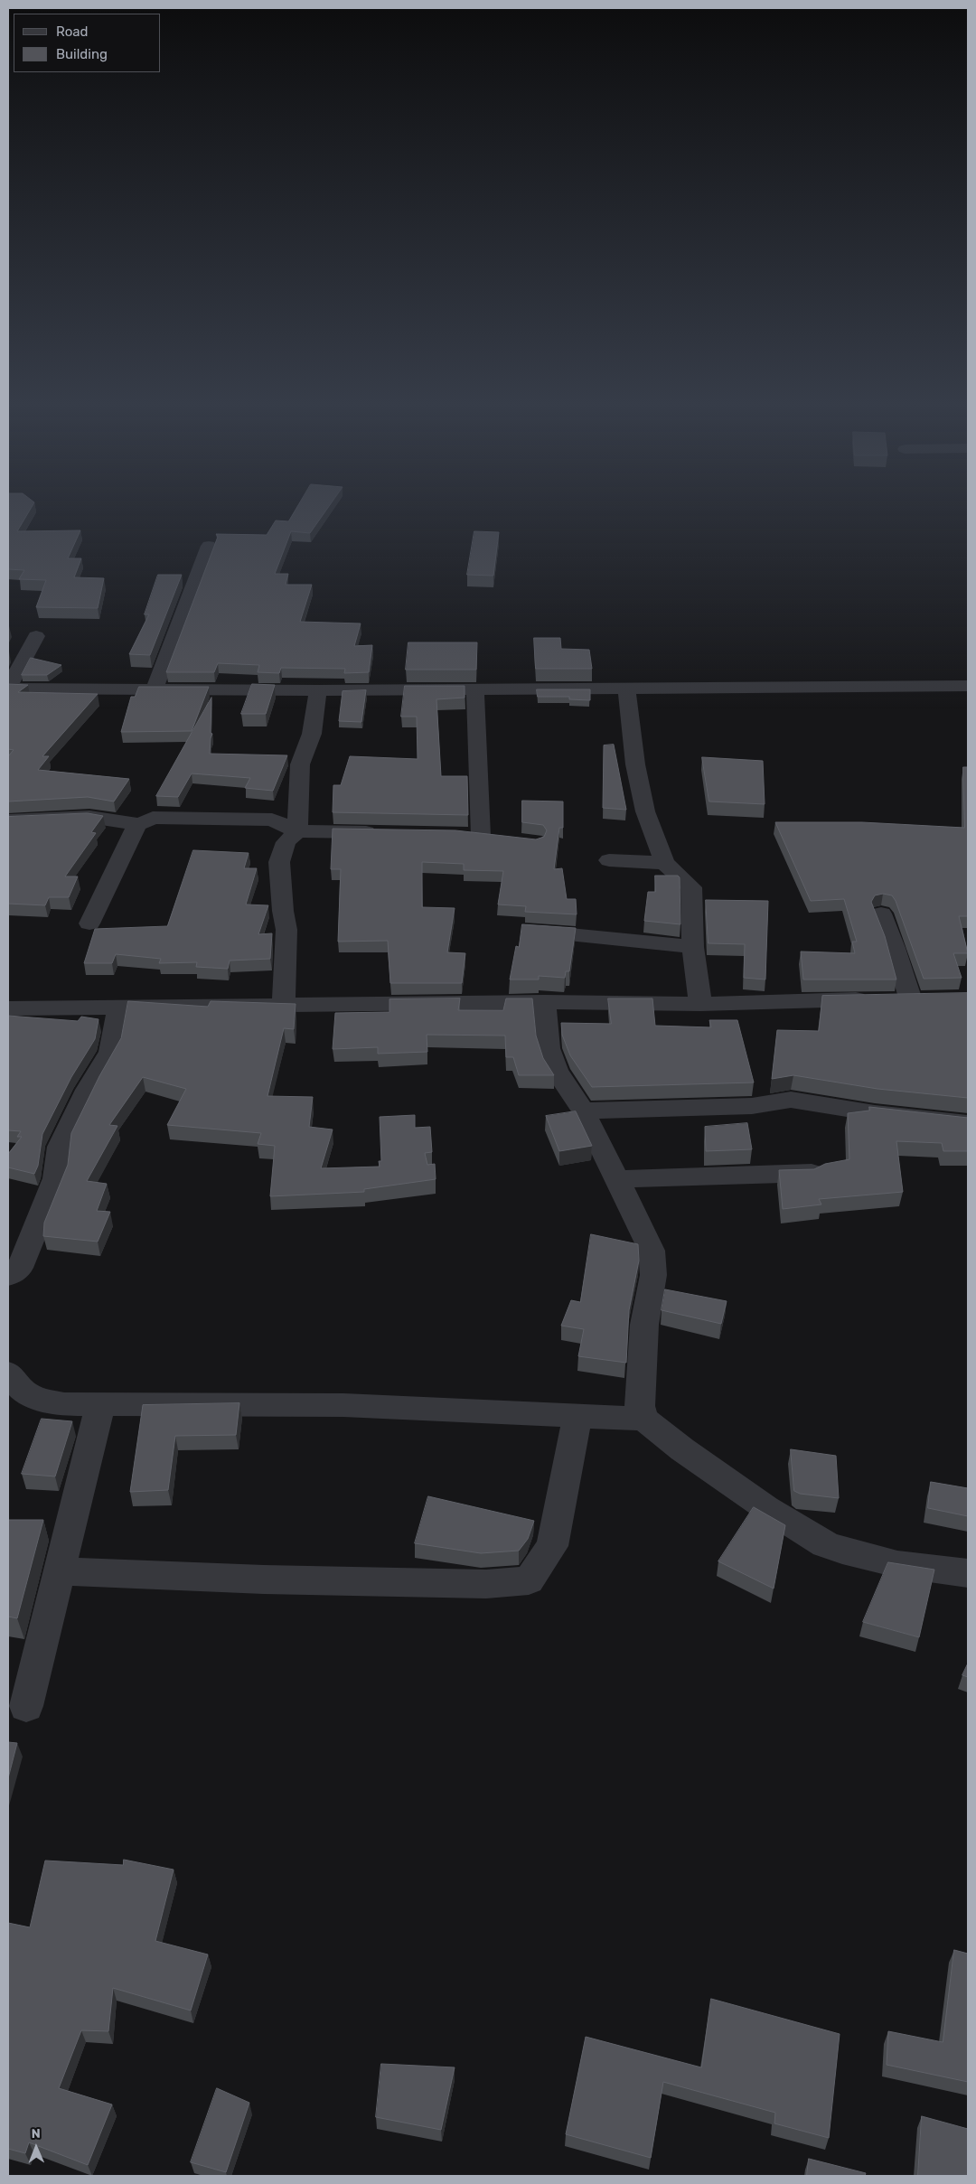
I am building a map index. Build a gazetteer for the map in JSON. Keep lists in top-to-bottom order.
{
  "legend": ["Road", "Building"],
  "north": "top"
}
